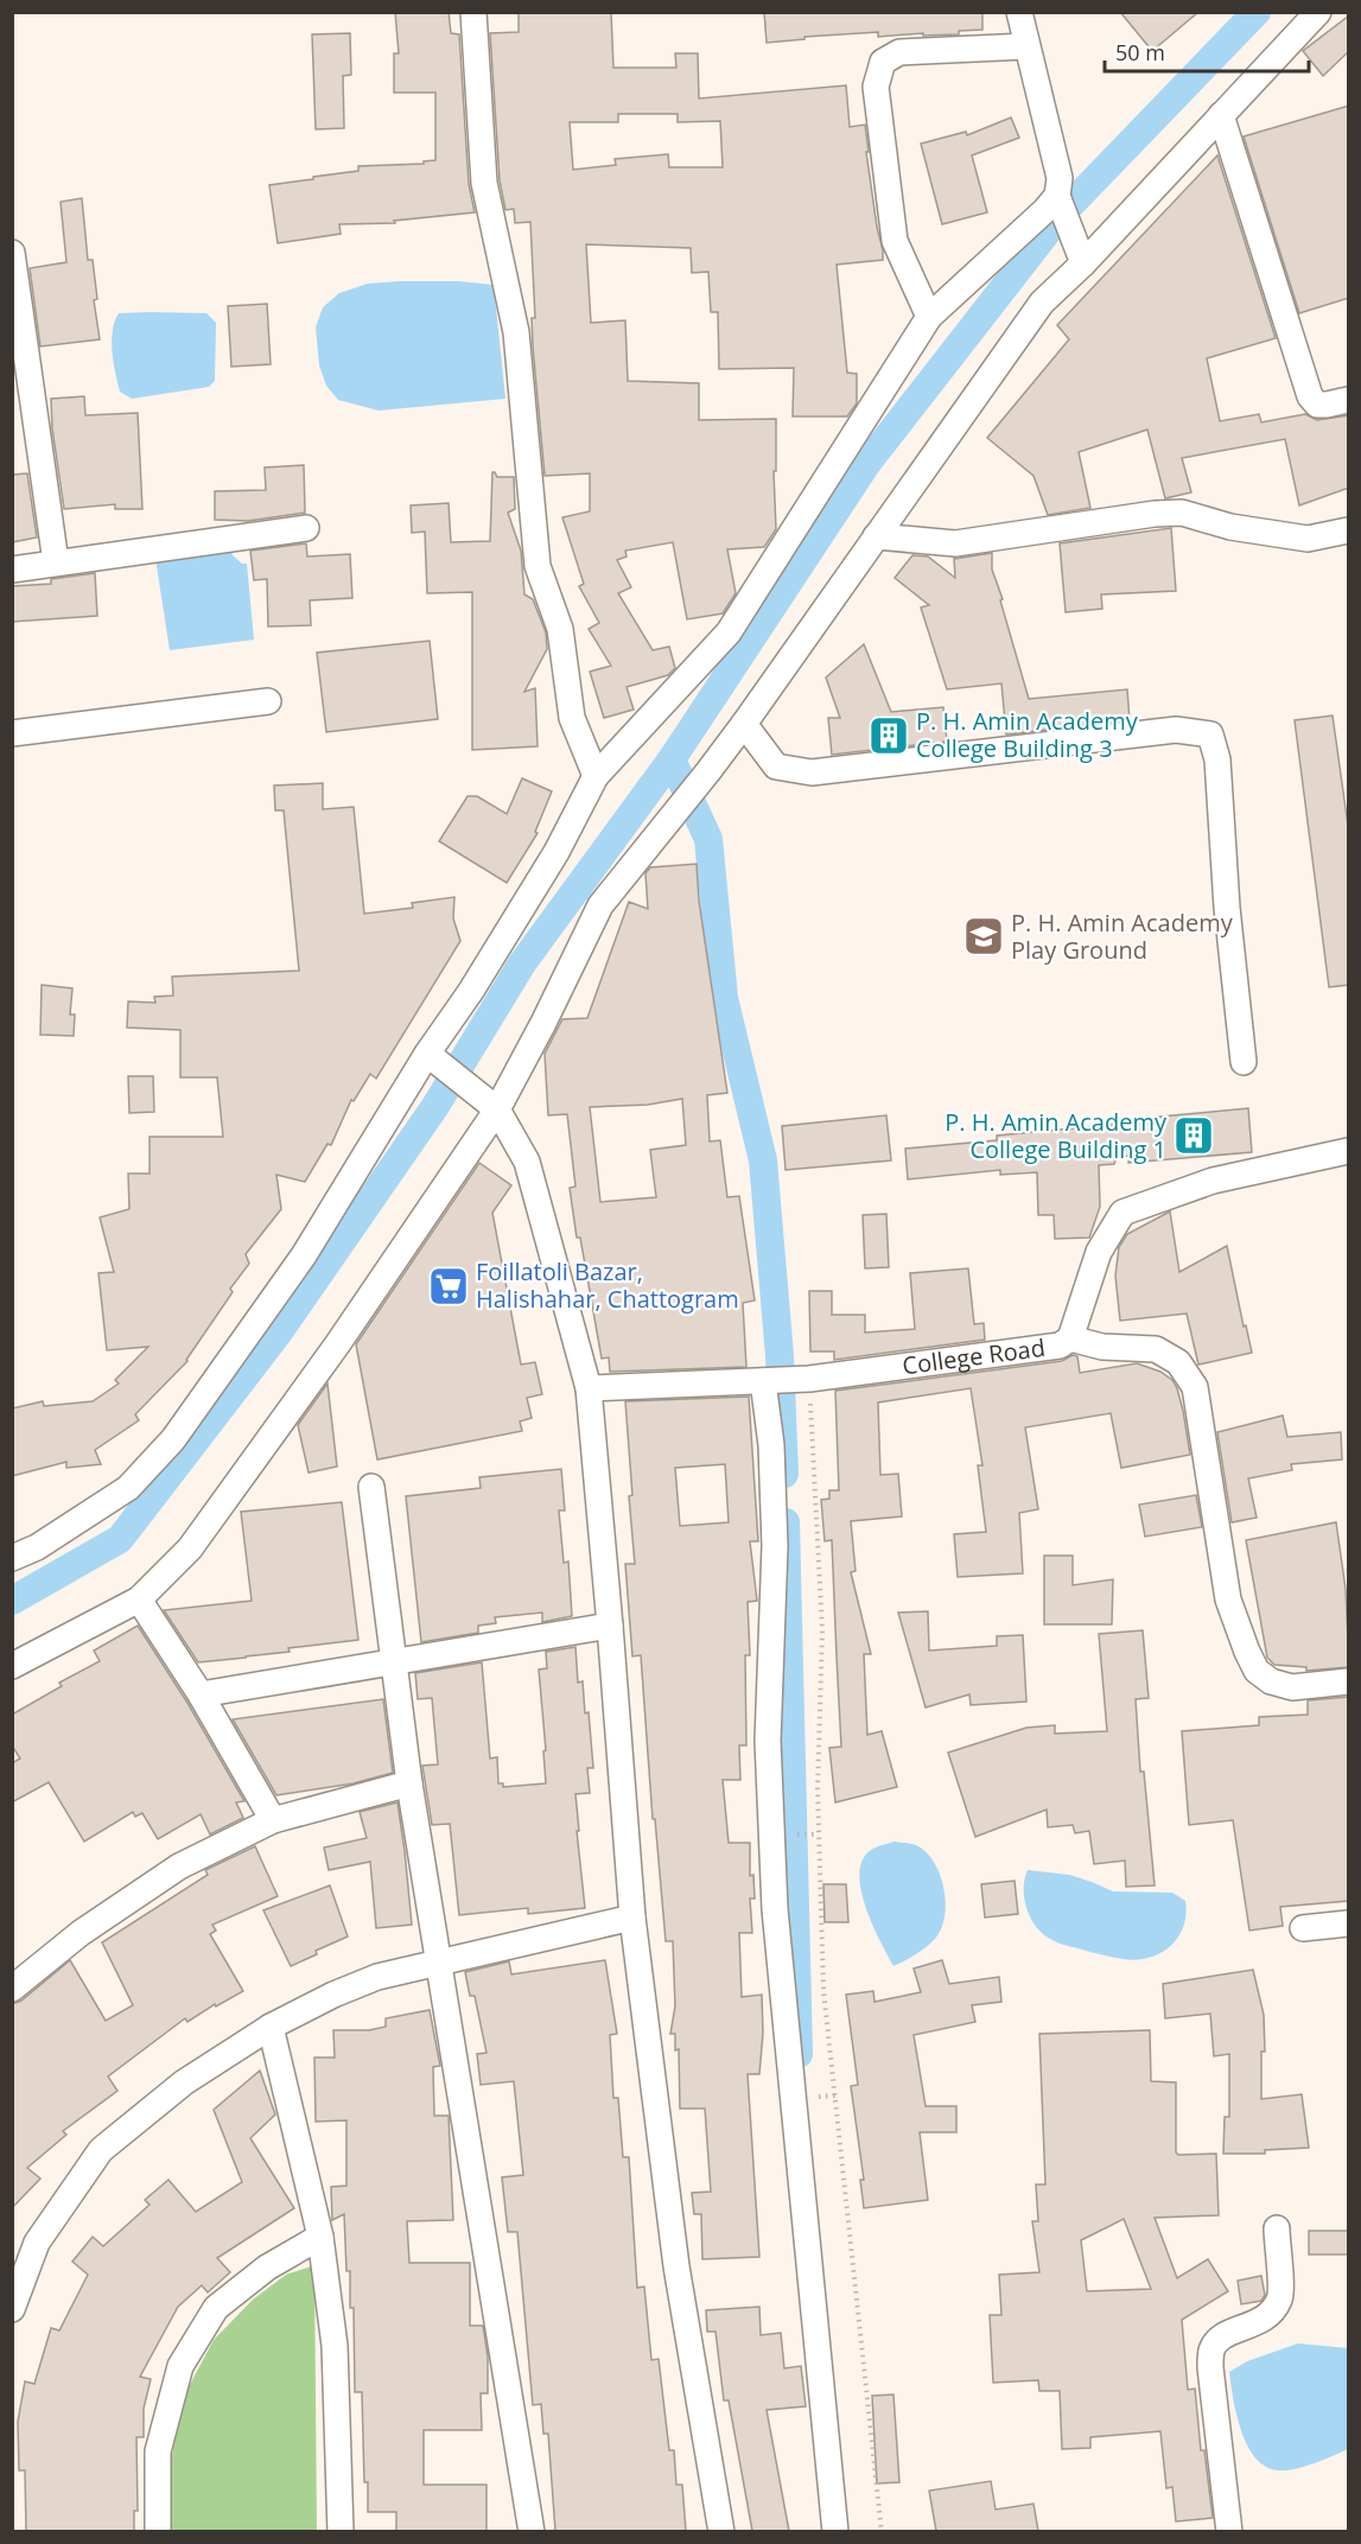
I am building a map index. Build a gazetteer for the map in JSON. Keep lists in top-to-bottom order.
{
  "streets": {
    "street": ["College Road"]
  },
  "places": {
    "building": ["P. H. Amin Academy College Building 3", "P. H. Amin Academy College Building 1"],
    "school or university": ["P. H. Amin Academy Play Ground"],
    "supermarket": ["Foillatoli Bazar, Halishahar, Chattogram"]
  },
  "scale_bar": "50 m"
}
